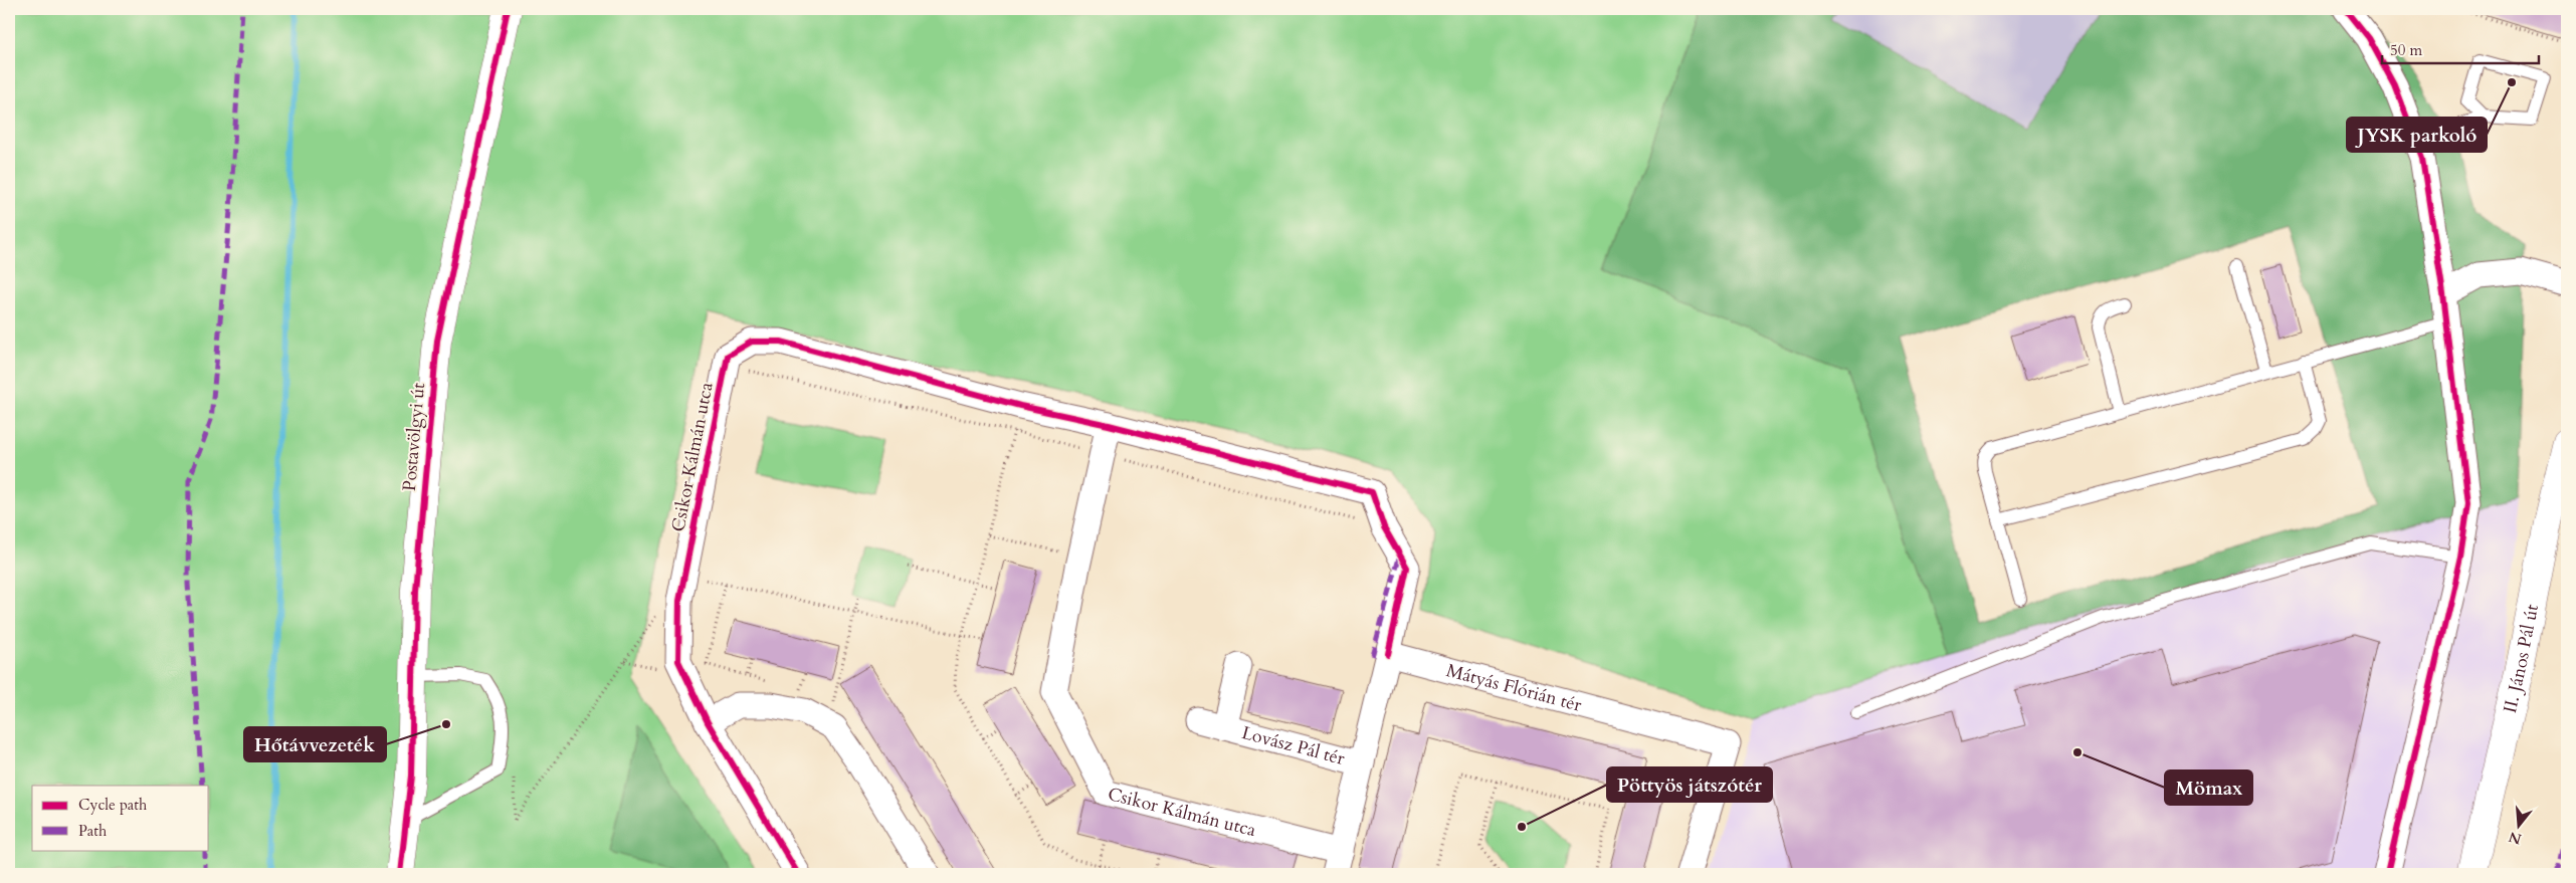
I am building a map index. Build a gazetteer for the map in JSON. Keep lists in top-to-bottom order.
{
  "streets": {
    "street": [
      "Postavölgyi út",
      "Csikor Kálmán utca",
      "II. János Pál út",
      "Mátyás Flórián tér",
      "Lovász Pál tér"
    ]
  },
  "places": [
    "JYSK parkoló",
    "Hőtávvezeték",
    "Mömax",
    "Pöttyös játszótér"
  ],
  "legend": ["Cycle path", "Path"],
  "scale_bar": "50 m",
  "north": "bottom"
}
